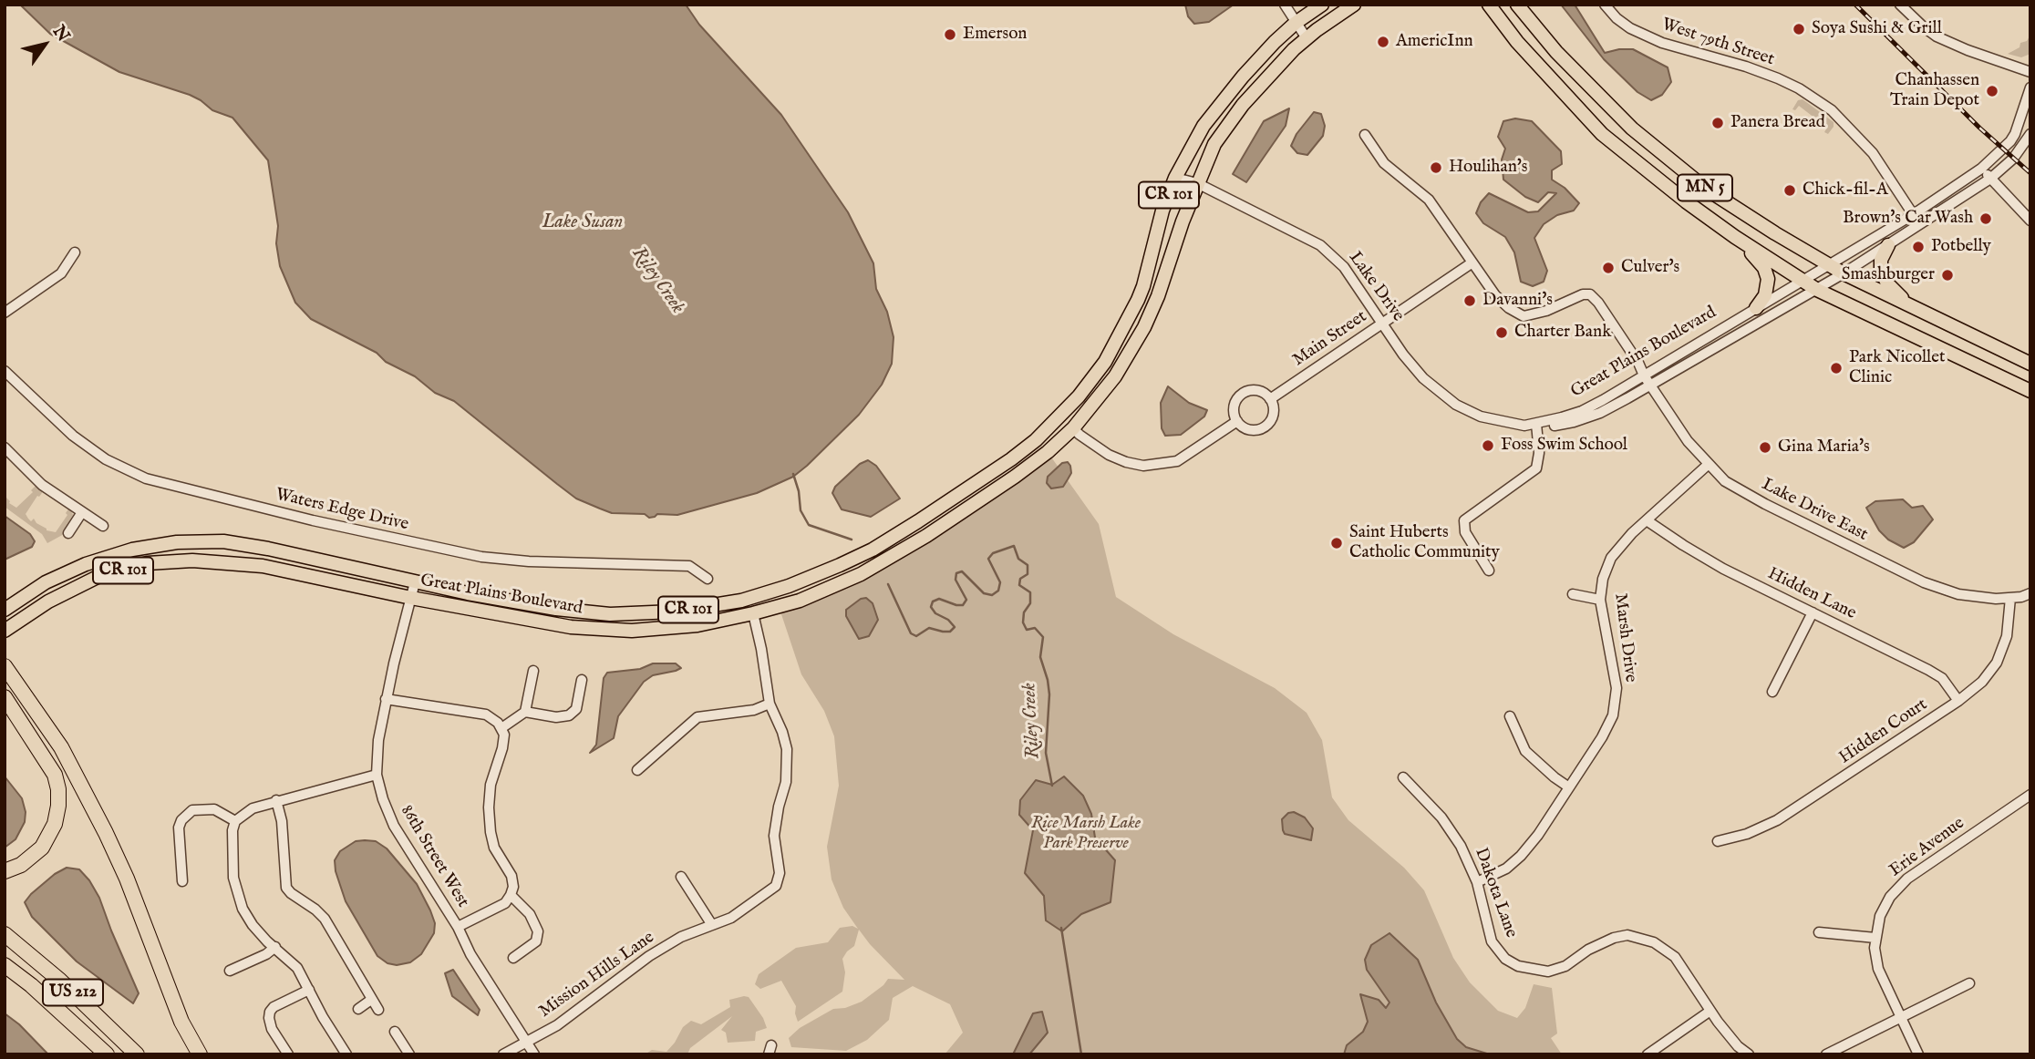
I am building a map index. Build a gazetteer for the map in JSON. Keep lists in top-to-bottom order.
{
  "streets": {
    "highway": ["US 212"],
    "main road": ["MN 5", "CR 101", "Great Plains Boulevard"],
    "street": [
      "West 79th Street",
      "Lake Drive",
      "Main Street",
      "Waters Edge Drive",
      "Lake Drive East",
      "Hidden Lane",
      "Marsh Drive",
      "Hidden Court",
      "Erie Avenue",
      "86th Street West",
      "Dakota Lane",
      "Mission Hills Lane"
    ]
  },
  "crossings": [
    ["West 79th Street", "Great Plains Boulevard"],
    ["MN 5", "Great Plains Boulevard"],
    ["CR 101", "Lake Drive"],
    ["CR 101", "Great Plains Boulevard"],
    ["Lake Drive", "Main Street"],
    ["Lake Drive", "Great Plains Boulevard"],
    ["Main Street", "Lake Drive East"],
    ["Great Plains Boulevard", "Lake Drive East"],
    ["Great Plains Boulevard", "86th Street West"],
    ["Great Plains Boulevard", "Mission Hills Lane"],
    ["Lake Drive East", "Marsh Drive"],
    ["Lake Drive East", "Hidden Court"],
    ["Hidden Lane", "Marsh Drive"],
    ["Hidden Lane", "Hidden Court"],
    ["Marsh Drive", "Dakota Lane"],
    ["86th Street West", "Mission Hills Lane"]
  ],
  "water": ["Lake Susan", "Riley Creek"],
  "parks": ["Rice Marsh Lake Park Preserve"],
  "places": [
    "Soya Sushi & Grill",
    "Emerson",
    "AmericInn",
    "Chanhassen Train Depot",
    "Panera Bread",
    "Houlihan's",
    "Chick-fil-A",
    "Brown's Car Wash",
    "Potbelly",
    "Culver's",
    "Smashburger",
    "Davanni's",
    "Charter Bank",
    "Park Nicollet Clinic",
    "Foss Swim School",
    "Gina Maria's",
    "Saint Huberts Catholic Community"
  ],
  "north": "top right"
}
